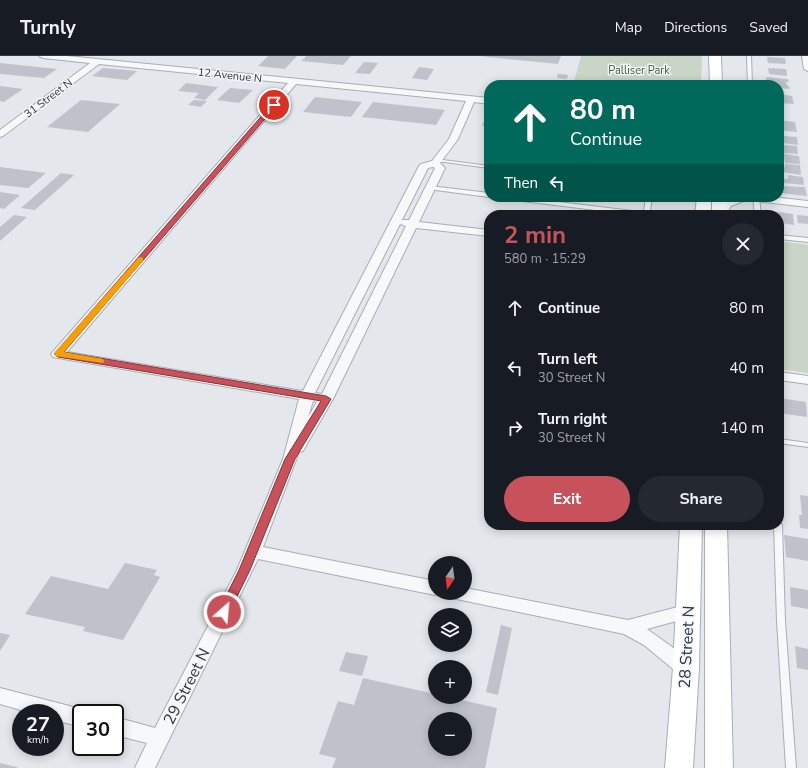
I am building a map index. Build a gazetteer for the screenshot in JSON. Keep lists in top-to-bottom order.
{
  "streets": {
    "main road": ["28 Street N"],
    "street": ["12 Avenue N", "31 Street N", "29 Street N"]
  },
  "crossings": [
    ["12 Avenue N", "31 Street N"]
  ],
  "parks": ["Palliser Park"],
  "north": "bottom",
  "page": {
    "header": "Turnly",
    "nav": ["Map", "Directions", "Saved"],
    "turn": ["80 m", "Continue"],
    "then": "Then",
    "heading": ["2 min", "580 m · 15:29"],
    "list": [
      {
        "name": "Continue",
        "value": "80 m"
      },
      {
        "name": "Turn left",
        "note": "30 Street N",
        "value": "40 m"
      },
      {
        "name": "Turn right",
        "note": "30 Street N",
        "value": "140 m"
      }
    ],
    "buttons": ["Exit", "Share"],
    "map_buttons": ["+", "−"],
    "speed": "27 km/h",
    "limit": "30"
  }
}
